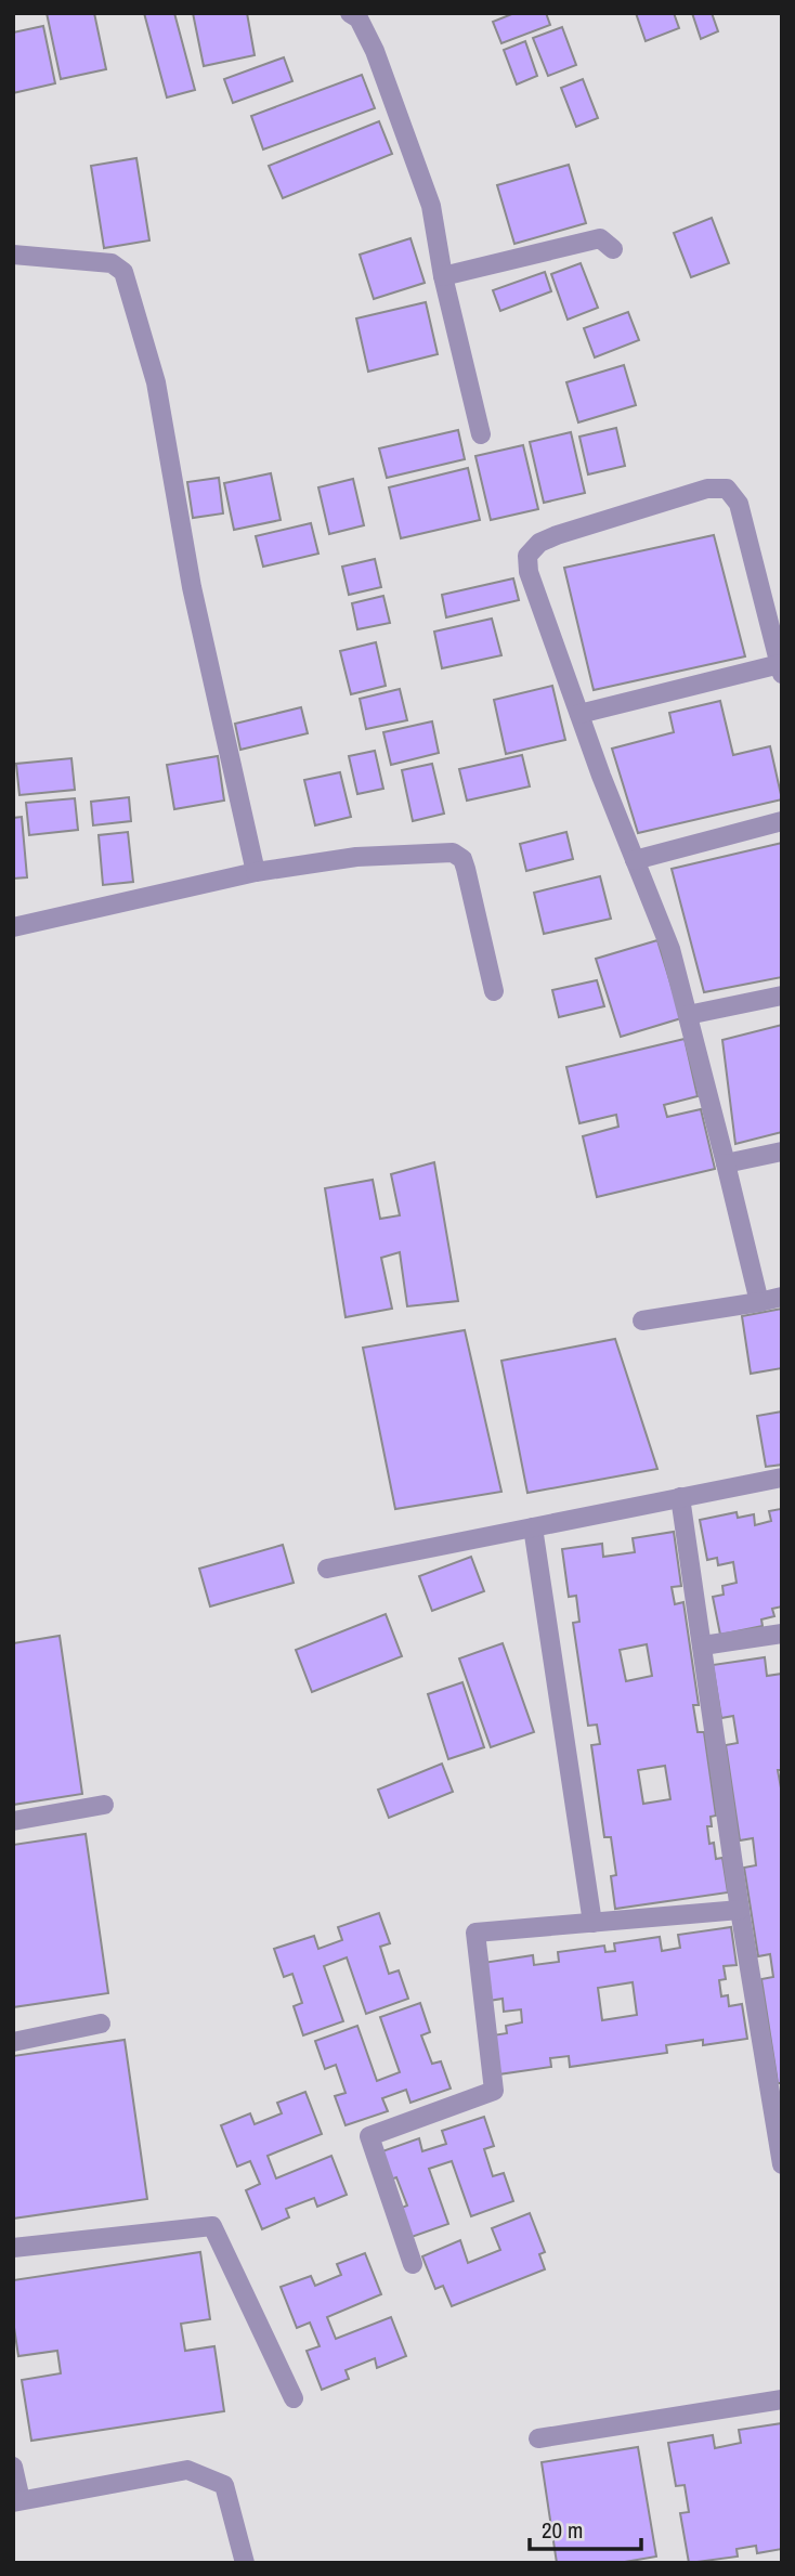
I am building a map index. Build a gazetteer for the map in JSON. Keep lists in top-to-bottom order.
{
  "scale_bar": "20 m"
}
